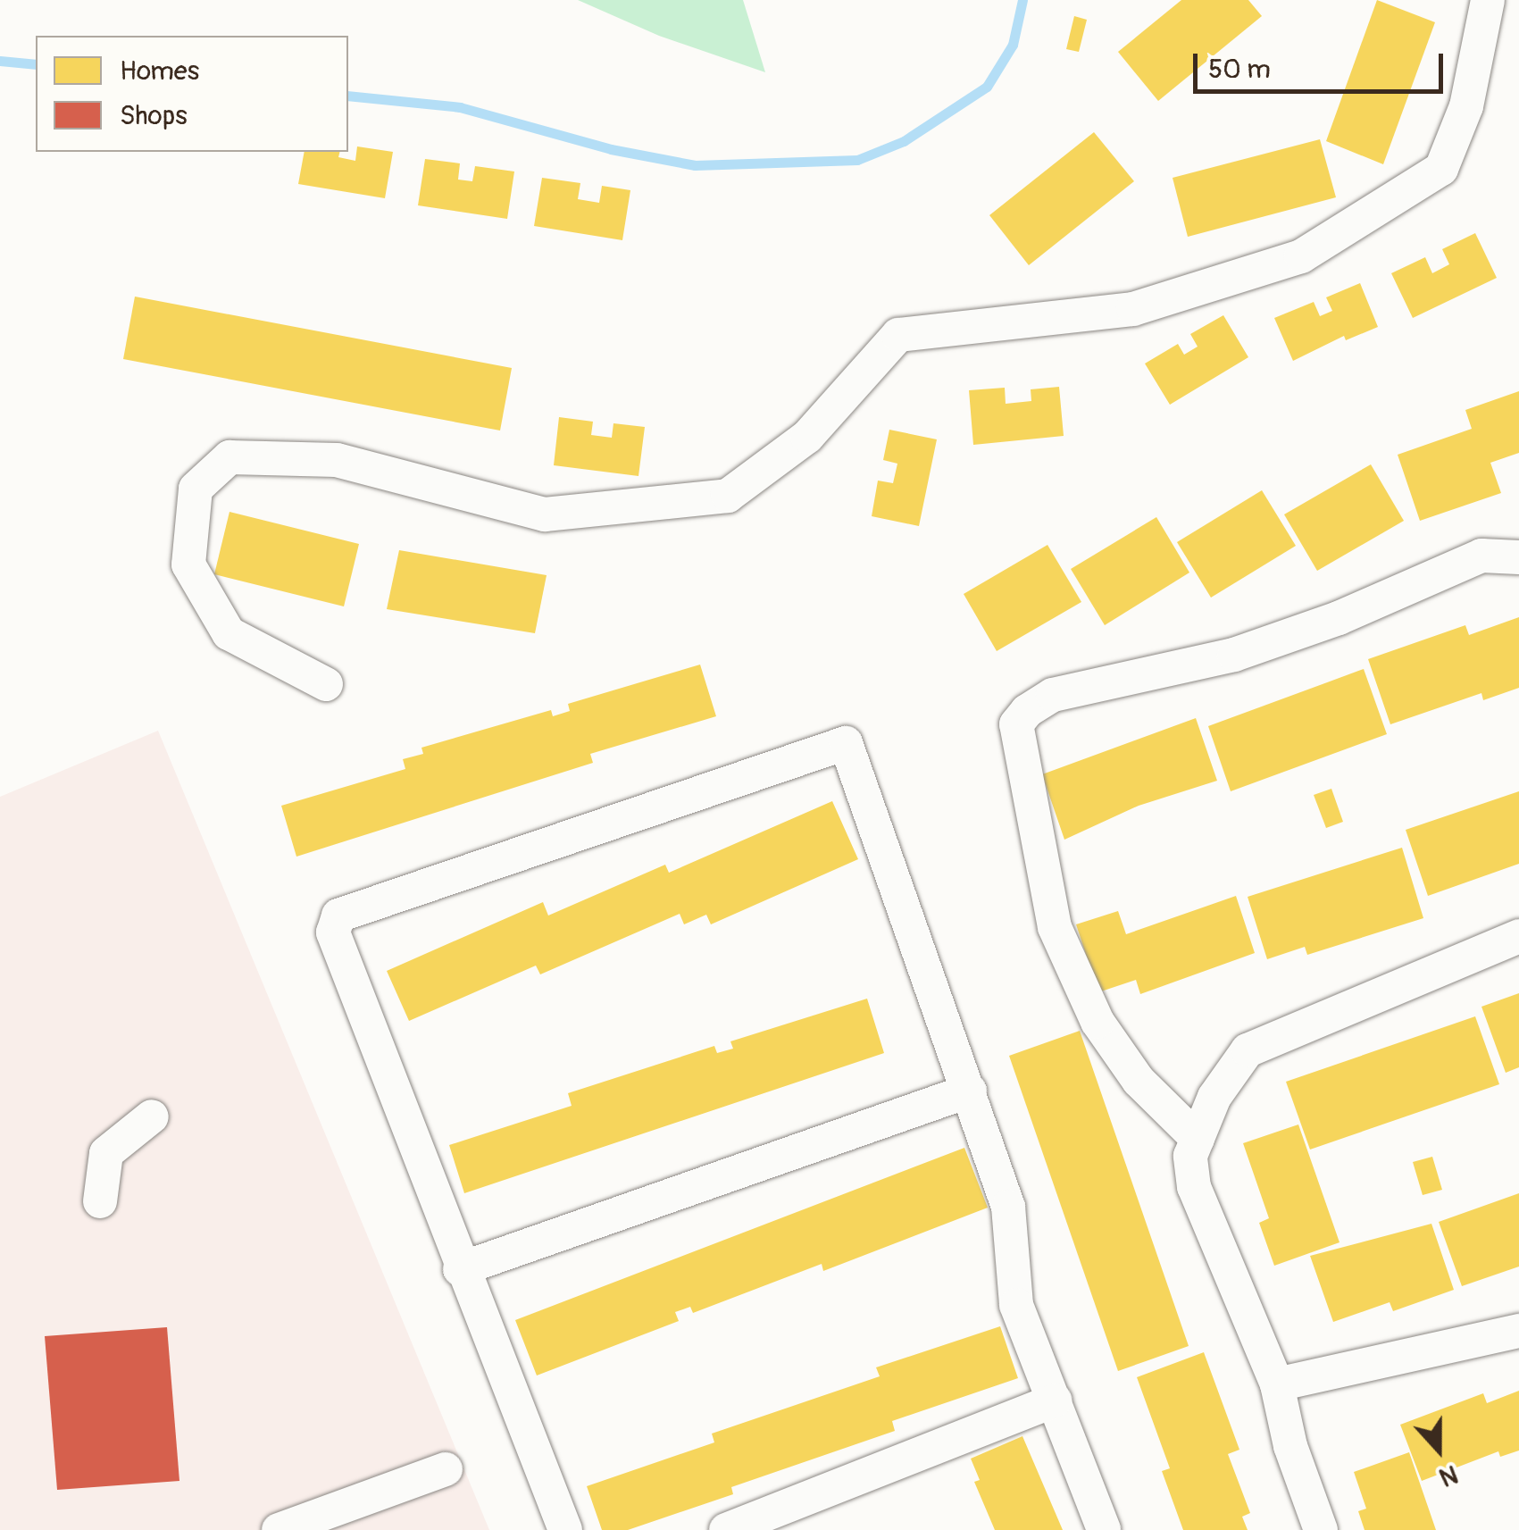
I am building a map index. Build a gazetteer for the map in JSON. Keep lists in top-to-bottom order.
{
  "legend": ["Homes", "Shops"],
  "scale_bar": "50 m",
  "north": "bottom"
}
